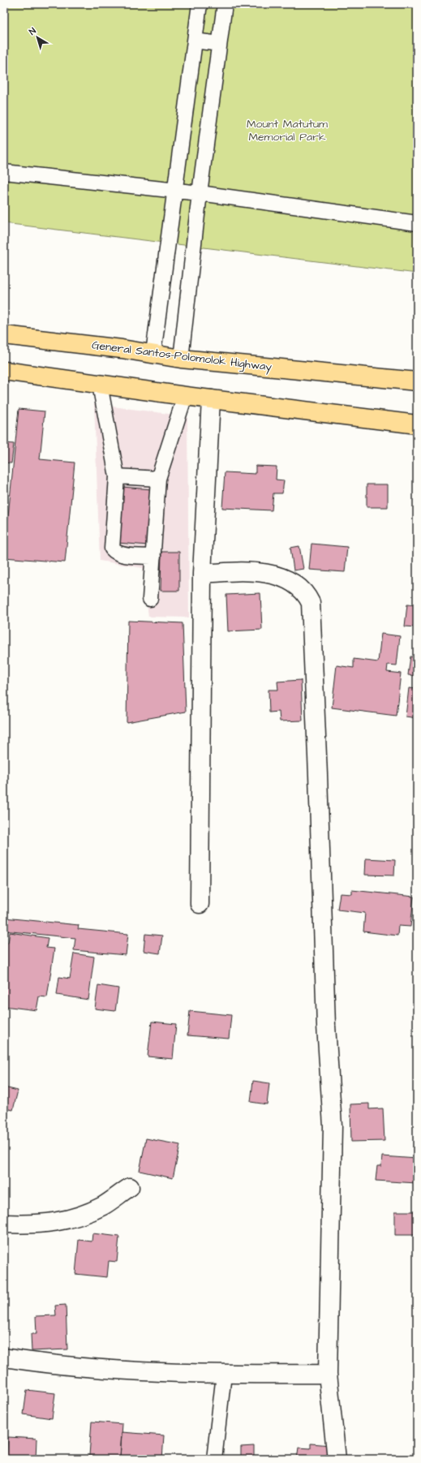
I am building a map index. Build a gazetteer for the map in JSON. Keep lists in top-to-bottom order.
{
  "streets": {
    "highway": ["General Santos-Polomolok Highway"]
  },
  "parks": ["Mount Matutum Memorial Park"],
  "north": "top left"
}
